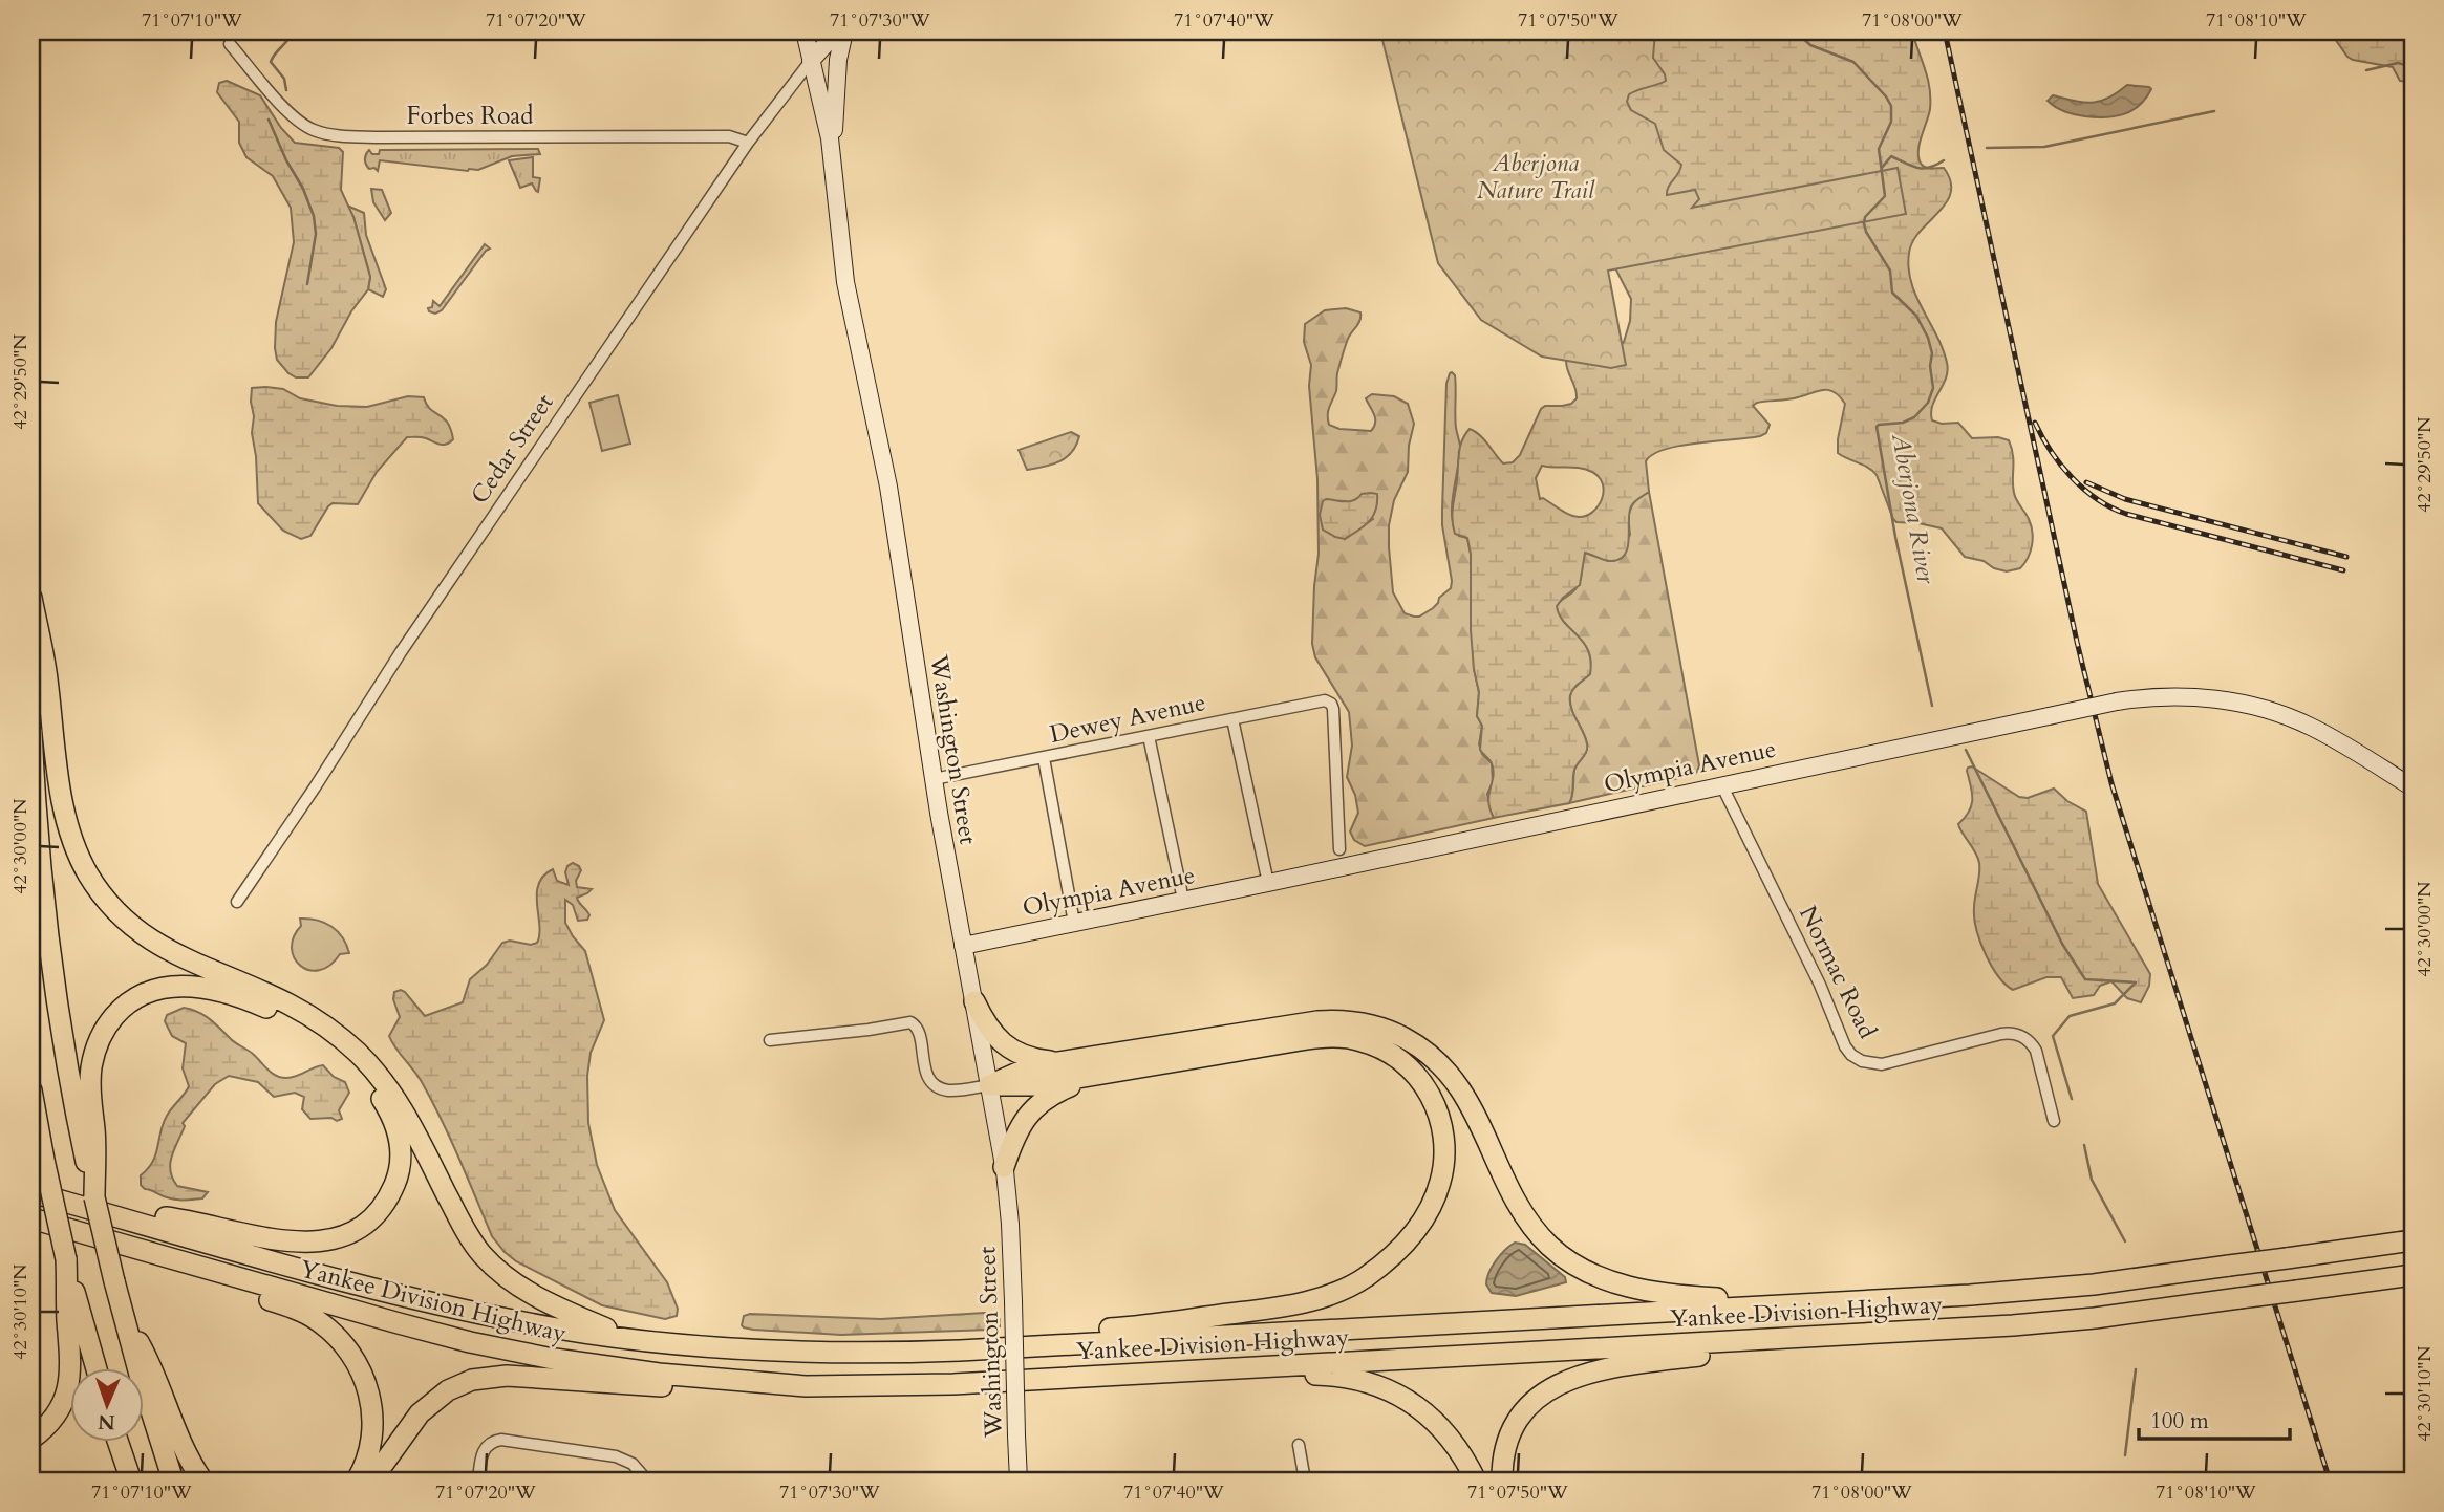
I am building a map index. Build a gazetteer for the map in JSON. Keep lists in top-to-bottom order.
{
  "streets": {
    "highway": ["Yankee Division Highway"],
    "main road": ["Cedar Street", "Washington Street", "Olympia Avenue"],
    "street": ["Forbes Road", "Dewey Avenue", "Normac Road"]
  },
  "crossings": [
    ["Forbes Road", "Cedar Street"],
    ["Cedar Street", "Washington Street"],
    ["Dewey Avenue", "Washington Street"],
    ["Washington Street", "Olympia Avenue"],
    ["Olympia Avenue", "Normac Road"]
  ],
  "water": ["Aberjona River"],
  "parks": ["Aberjona Nature Trail"],
  "scale_bar": "100 m",
  "north": "bottom",
  "coordinates": [
    "71°07'10\"W",
    "71°07'20\"W",
    "71°07'30\"W",
    "71°07'40\"W",
    "71°07'50\"W",
    "71°08'00\"W",
    "71°08'10\"W",
    "42°29'50\"N",
    "42°30'00\"N",
    "42°30'10\"N"
  ]
}
